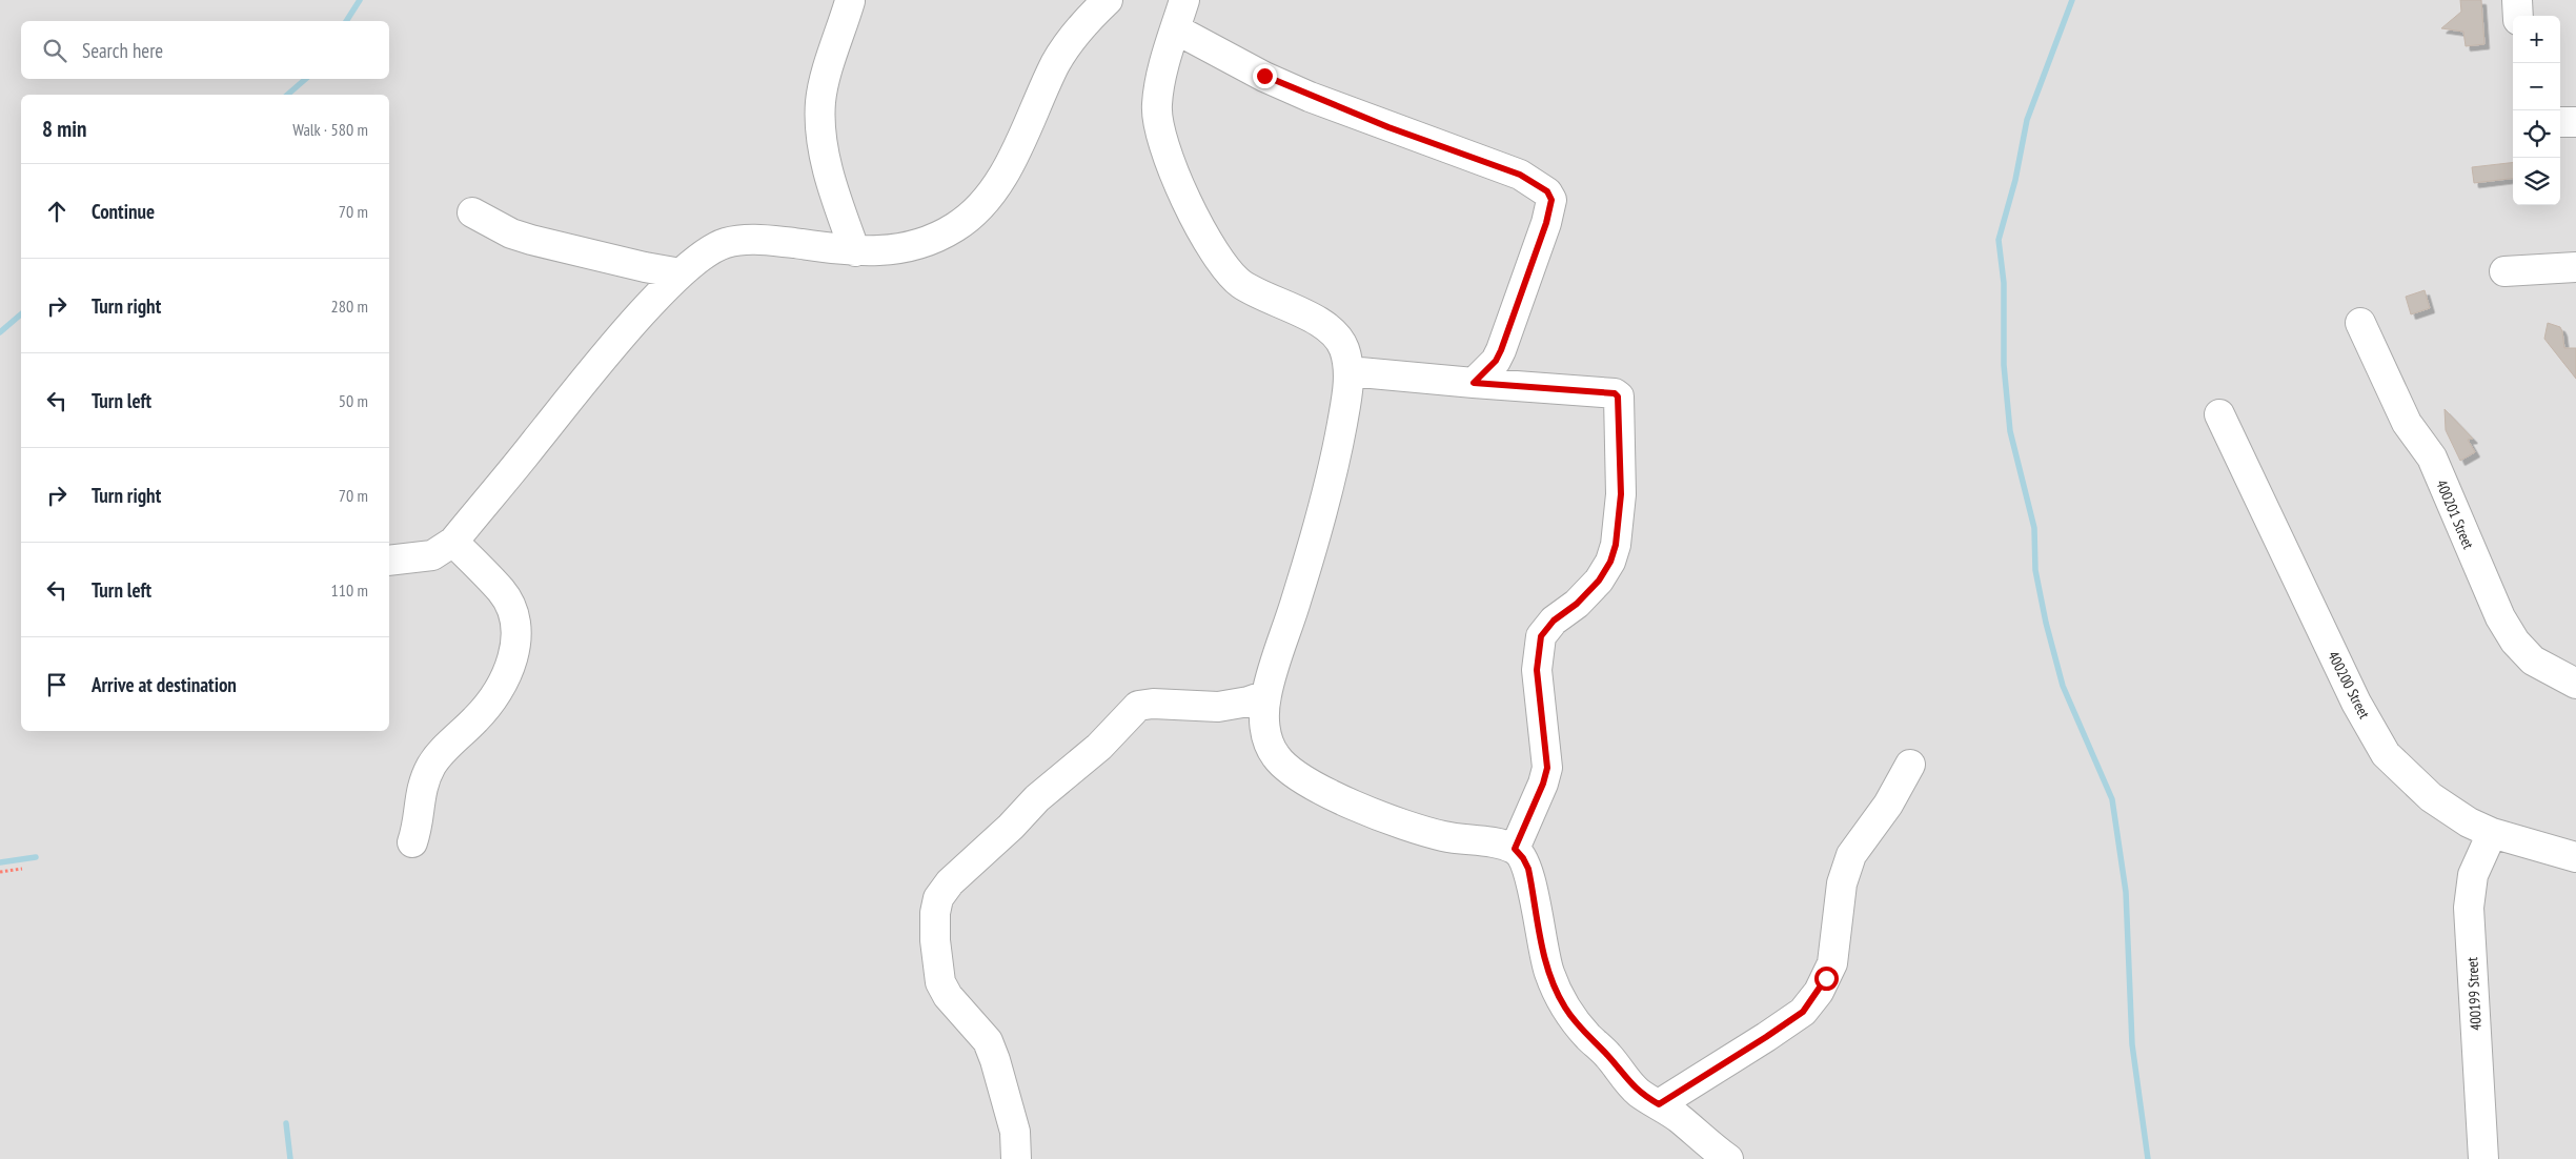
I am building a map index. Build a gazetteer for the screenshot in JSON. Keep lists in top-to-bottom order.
{
  "streets": {
    "street": ["400201 Street", "400200 Street", "400199 Street"]
  },
  "crossings": [
    ["400200 Street", "400199 Street"]
  ],
  "page": {
    "map_buttons": ["+", "−"],
    "search": "Search here",
    "heading": ["8 min", "Walk · 580 m"],
    "list": [
      ["Continue", "70 m"],
      ["Turn right", "280 m"],
      ["Turn left", "50 m"],
      ["Turn right", "70 m"],
      ["Turn left", "110 m"],
      "Arrive at destination"
    ]
  }
}
